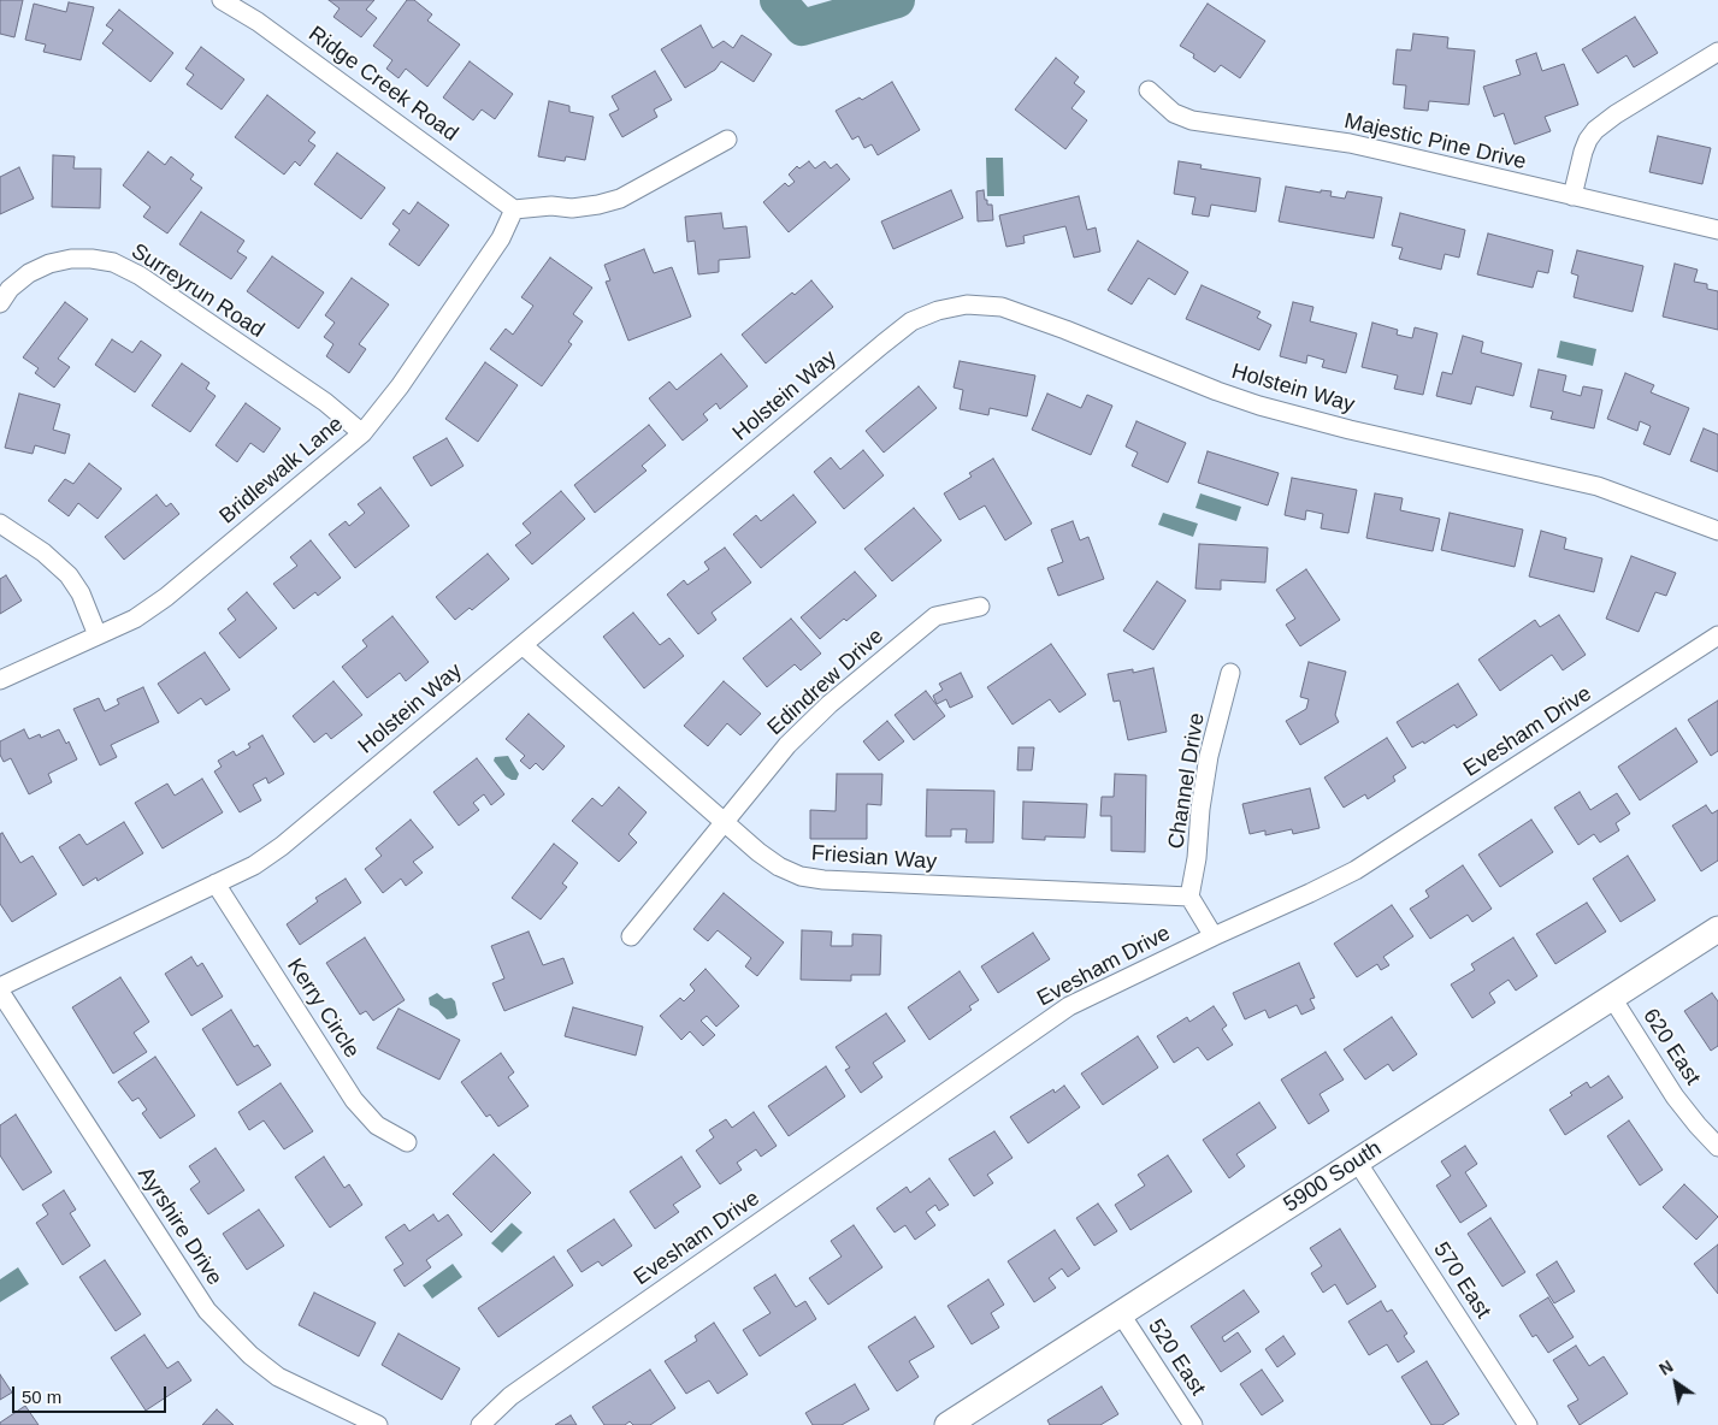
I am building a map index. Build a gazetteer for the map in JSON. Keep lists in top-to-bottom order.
{
  "streets": {
    "main road": ["5900 South"],
    "street": [
      "Ridge Creek Road",
      "Majestic Pine Drive",
      "Surreyrun Road",
      "Holstein Way",
      "Bridlewalk Lane",
      "Edindrew Drive",
      "Evesham Drive",
      "Channel Drive",
      "Friesian Way",
      "Kerry Circle",
      "620 East",
      "Ayrshire Drive",
      "570 East",
      "520 East"
    ]
  },
  "crossings": [
    ["Ridge Creek Road", "Bridlewalk Lane"],
    ["Surreyrun Road", "Bridlewalk Lane"],
    ["Holstein Way", "Friesian Way"],
    ["Holstein Way", "Kerry Circle"],
    ["Edindrew Drive", "Friesian Way"],
    ["Channel Drive", "Friesian Way"],
    ["620 East", "5900 South"],
    ["5900 South", "570 East"],
    ["5900 South", "520 East"]
  ],
  "scale_bar": "50 m",
  "north": "top left"
}
